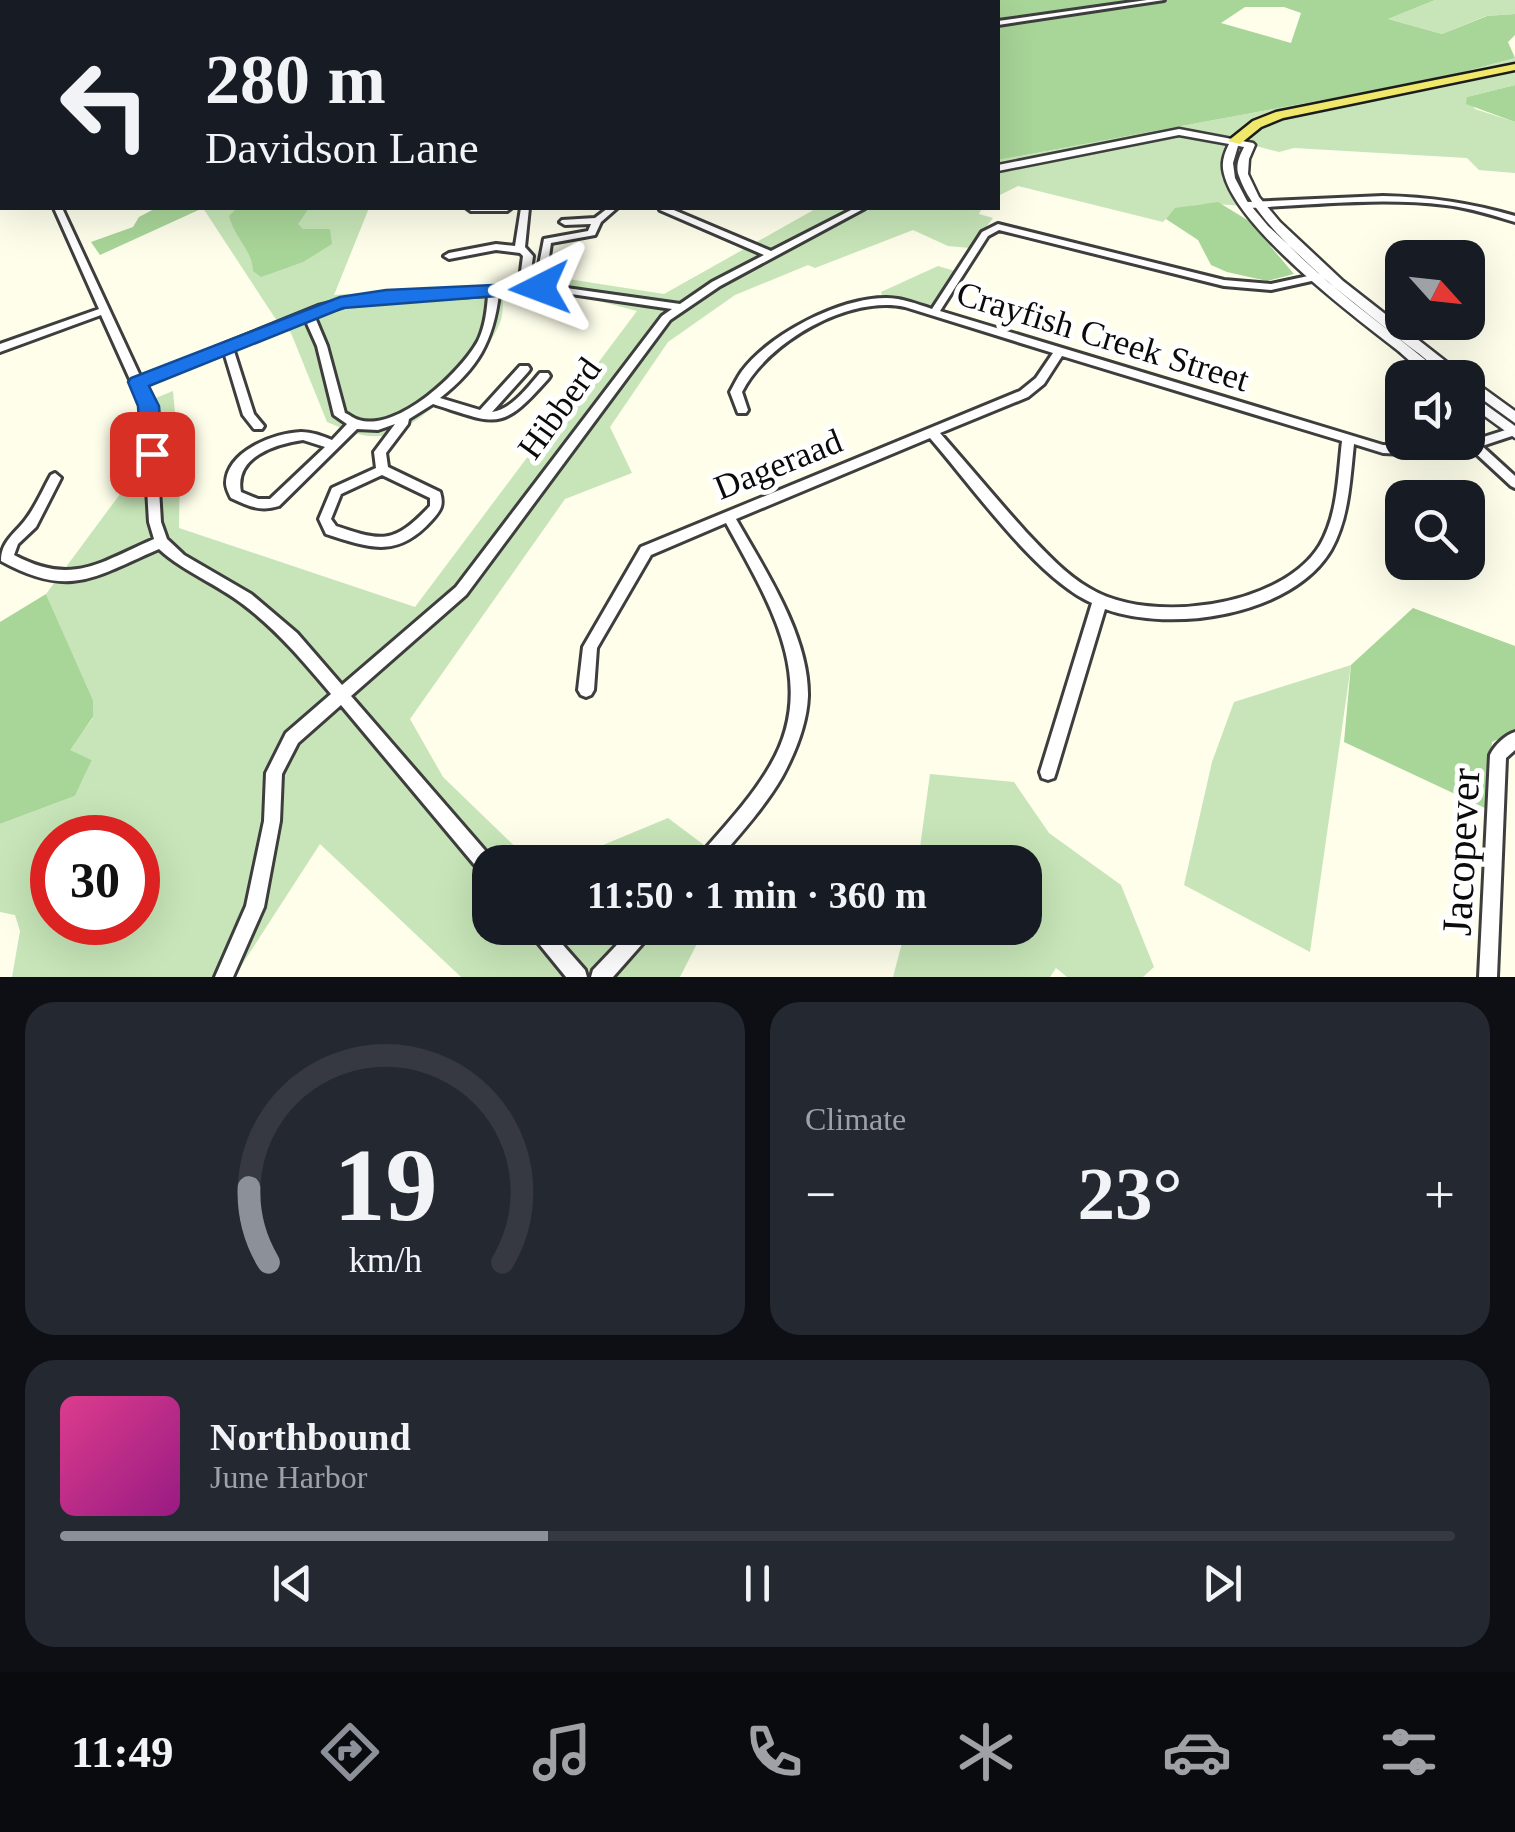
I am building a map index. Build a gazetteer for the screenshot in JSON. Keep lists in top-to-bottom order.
{
  "streets": {
    "street": [
      "Crayfish Creek Street",
      "Hibberd",
      "Dageraad",
      "Jacopever"
    ]
  },
  "crossings": [
    ["Crayfish Creek Street", "Dageraad"]
  ],
  "north": "bottom right",
  "page": {
    "turn": ["280 m", "Davidson Lane"],
    "limit": "30",
    "trip": "11:50 · 1 min · 360 m",
    "tile": "Climate",
    "heat": ["−", "23°", "+"],
    "song": ["Northbound", "June Harbor"],
    "tabs": "11:49",
    "gauge": ["19", "km/h"]
  }
}
